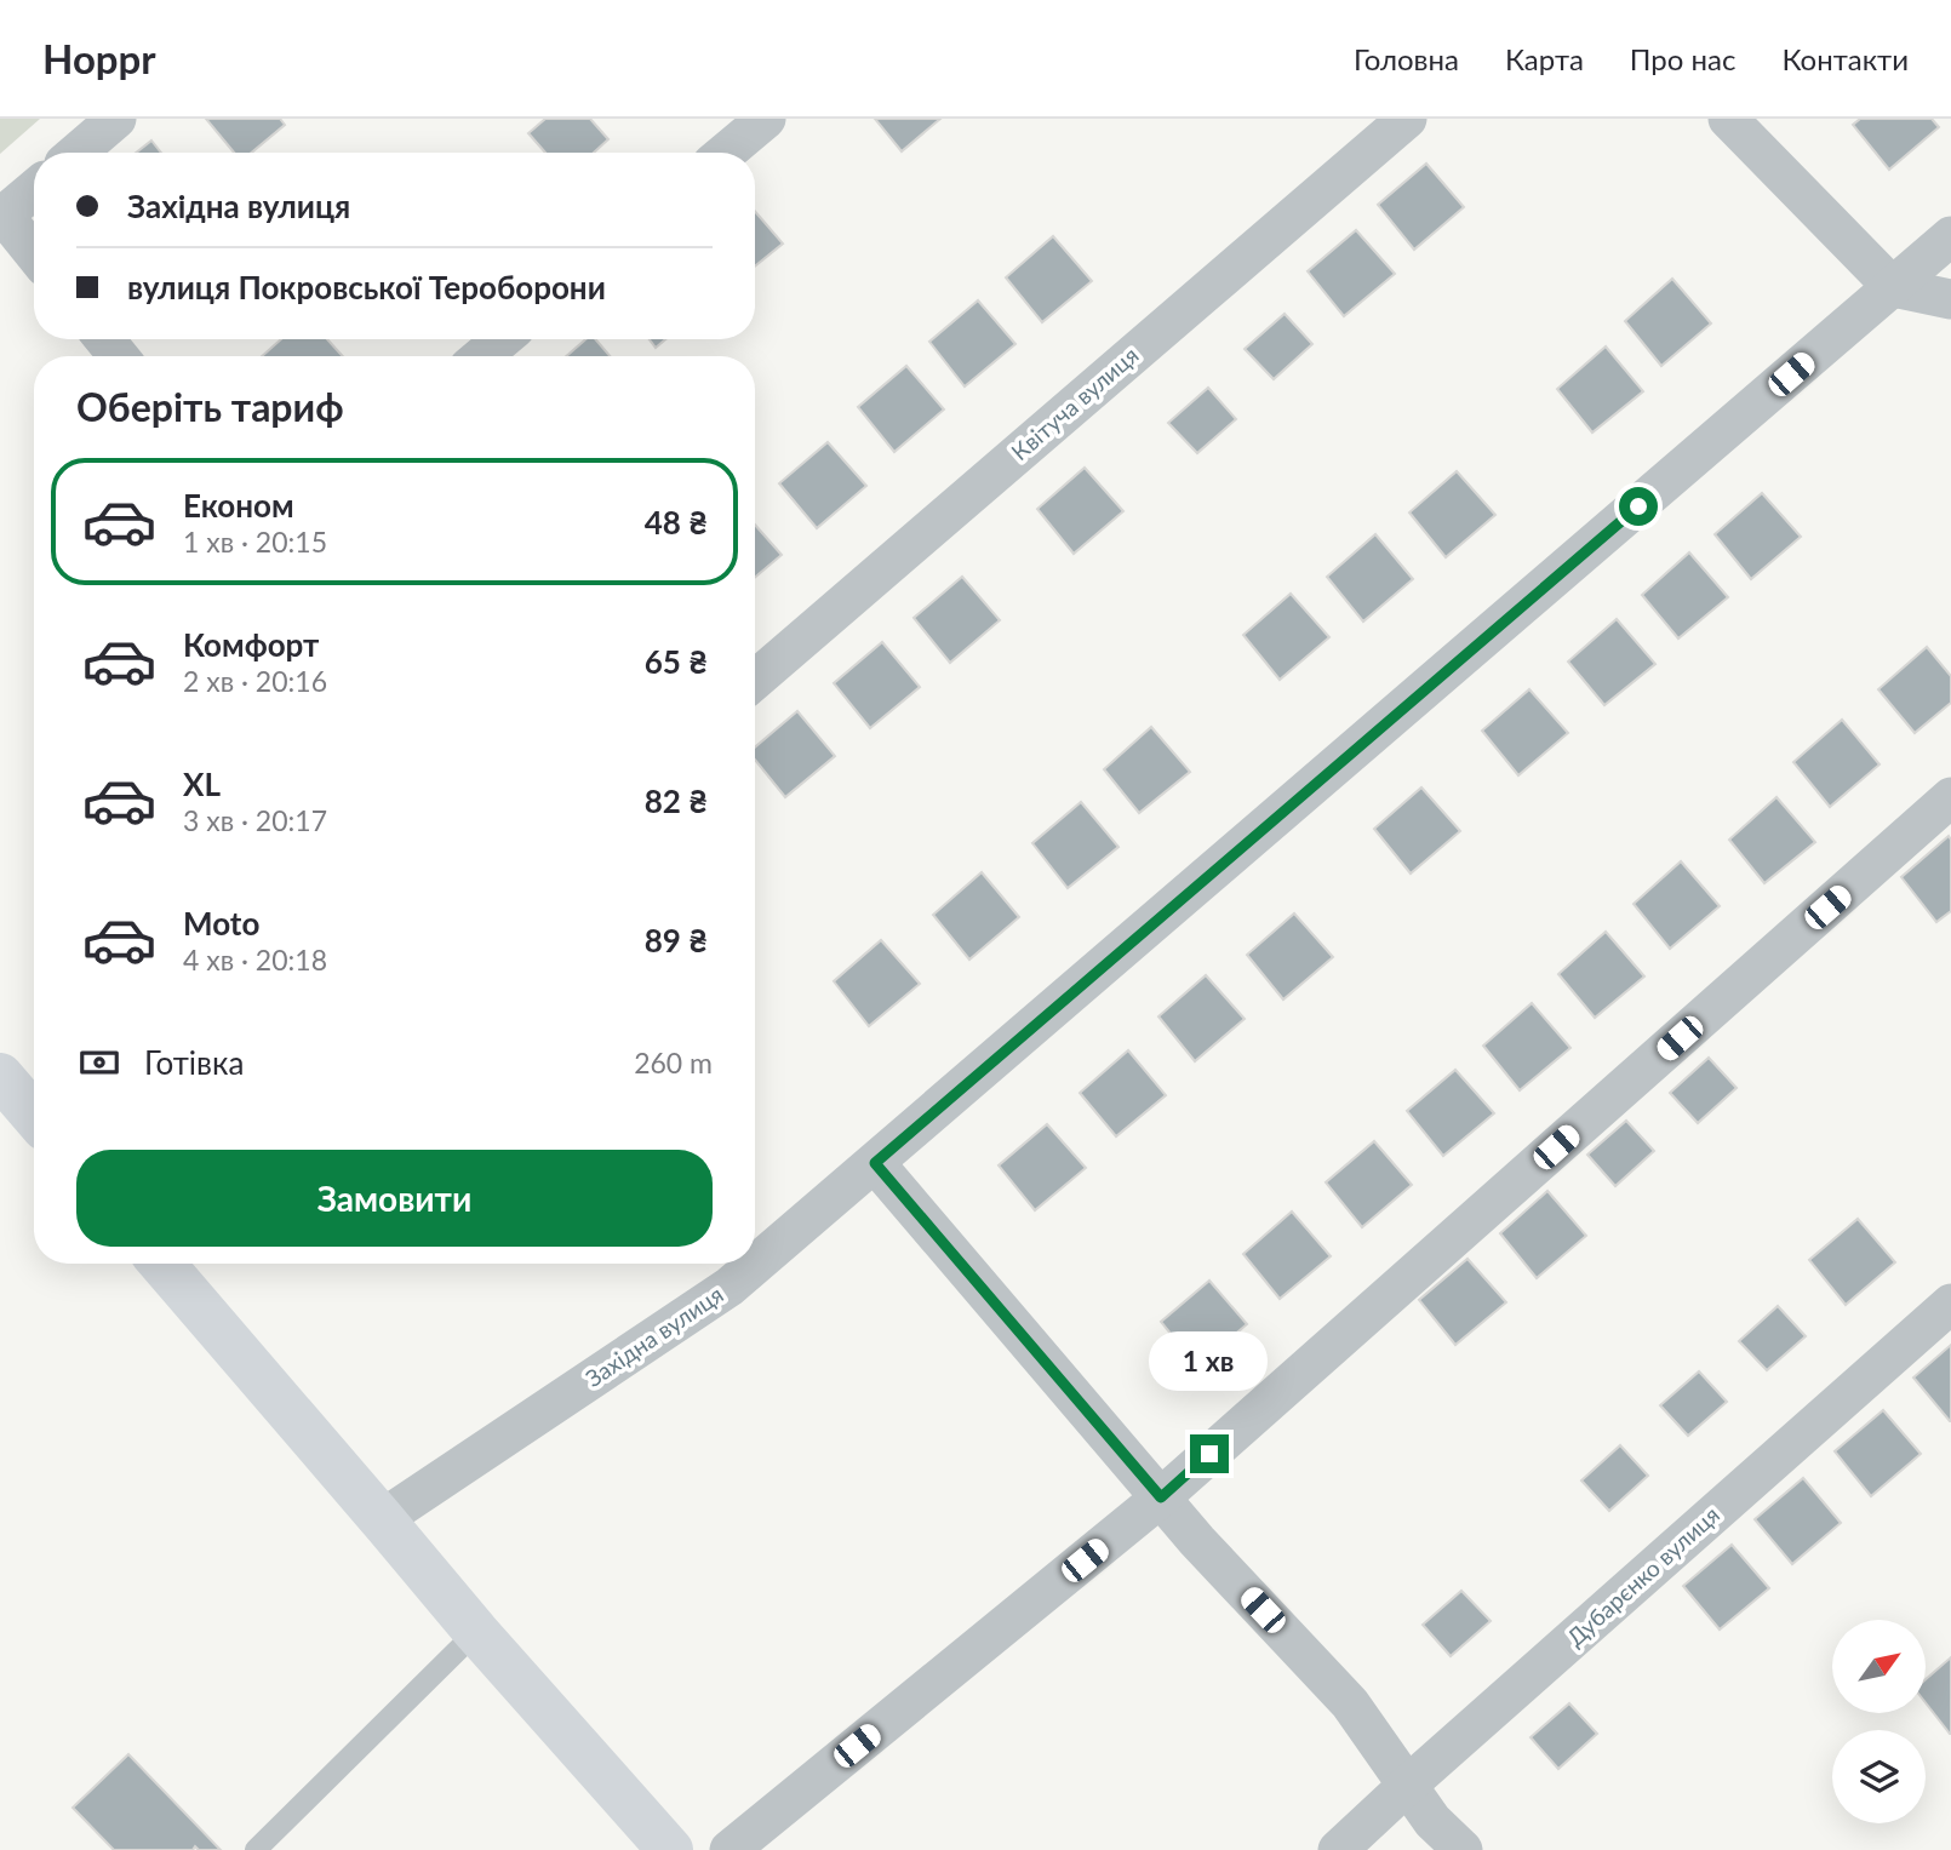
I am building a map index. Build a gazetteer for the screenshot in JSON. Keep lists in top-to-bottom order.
{
  "streets": {
    "street": ["Квітуча вулиця", "Західна вулиця", "Дубарєнко вулиця"]
  },
  "north": "top right",
  "page": {
    "header": "Hoppr",
    "nav": [
      "Головна",
      "Карта",
      "Про нас",
      "Контакти"
    ],
    "banner": ["Західна вулиця", "вулиця Покровської Тероборони"],
    "heading": "Оберіть тариф",
    "list": [
      {
        "name": "Економ",
        "note": "1 хв · 20:15",
        "value": "48 ₴"
      },
      {
        "name": "Комфорт",
        "note": "2 хв · 20:16",
        "value": "65 ₴"
      },
      {
        "name": "XL",
        "note": "3 хв · 20:17",
        "value": "82 ₴"
      },
      {
        "name": "Moto",
        "note": "4 хв · 20:18",
        "value": "89 ₴"
      }
    ],
    "pay": ["Готівка", "260 m"],
    "buttons": "Замовити",
    "bubble": "1 хв"
  }
}
